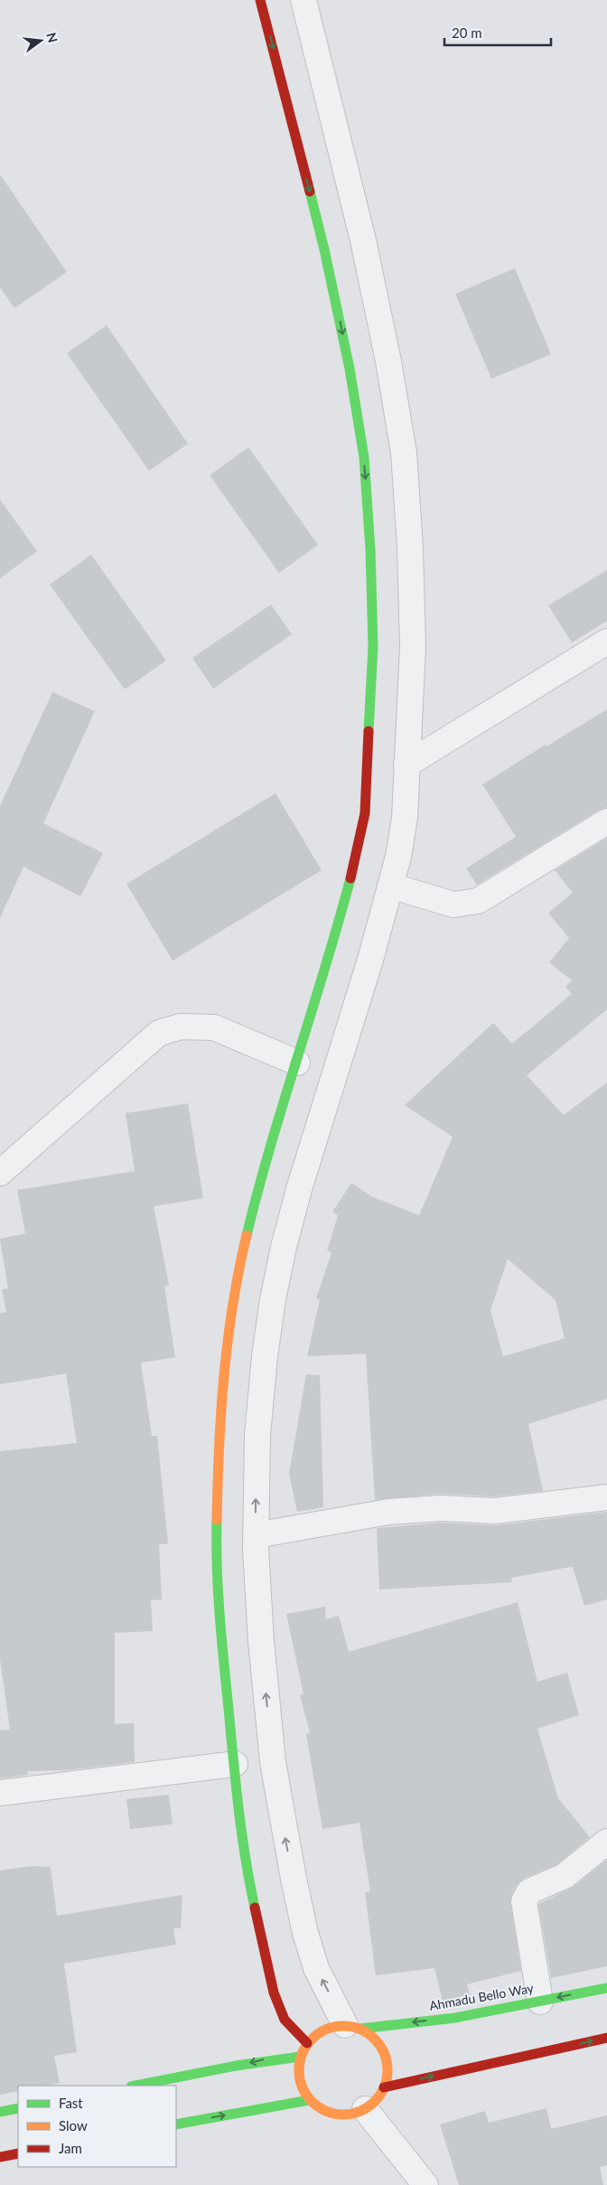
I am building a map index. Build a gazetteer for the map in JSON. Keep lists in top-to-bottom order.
{
  "streets": {
    "main road": ["Ahmadu Bello Way"]
  },
  "legend": ["Fast", "Slow", "Jam"],
  "scale_bar": "20 m",
  "north": "right"
}
